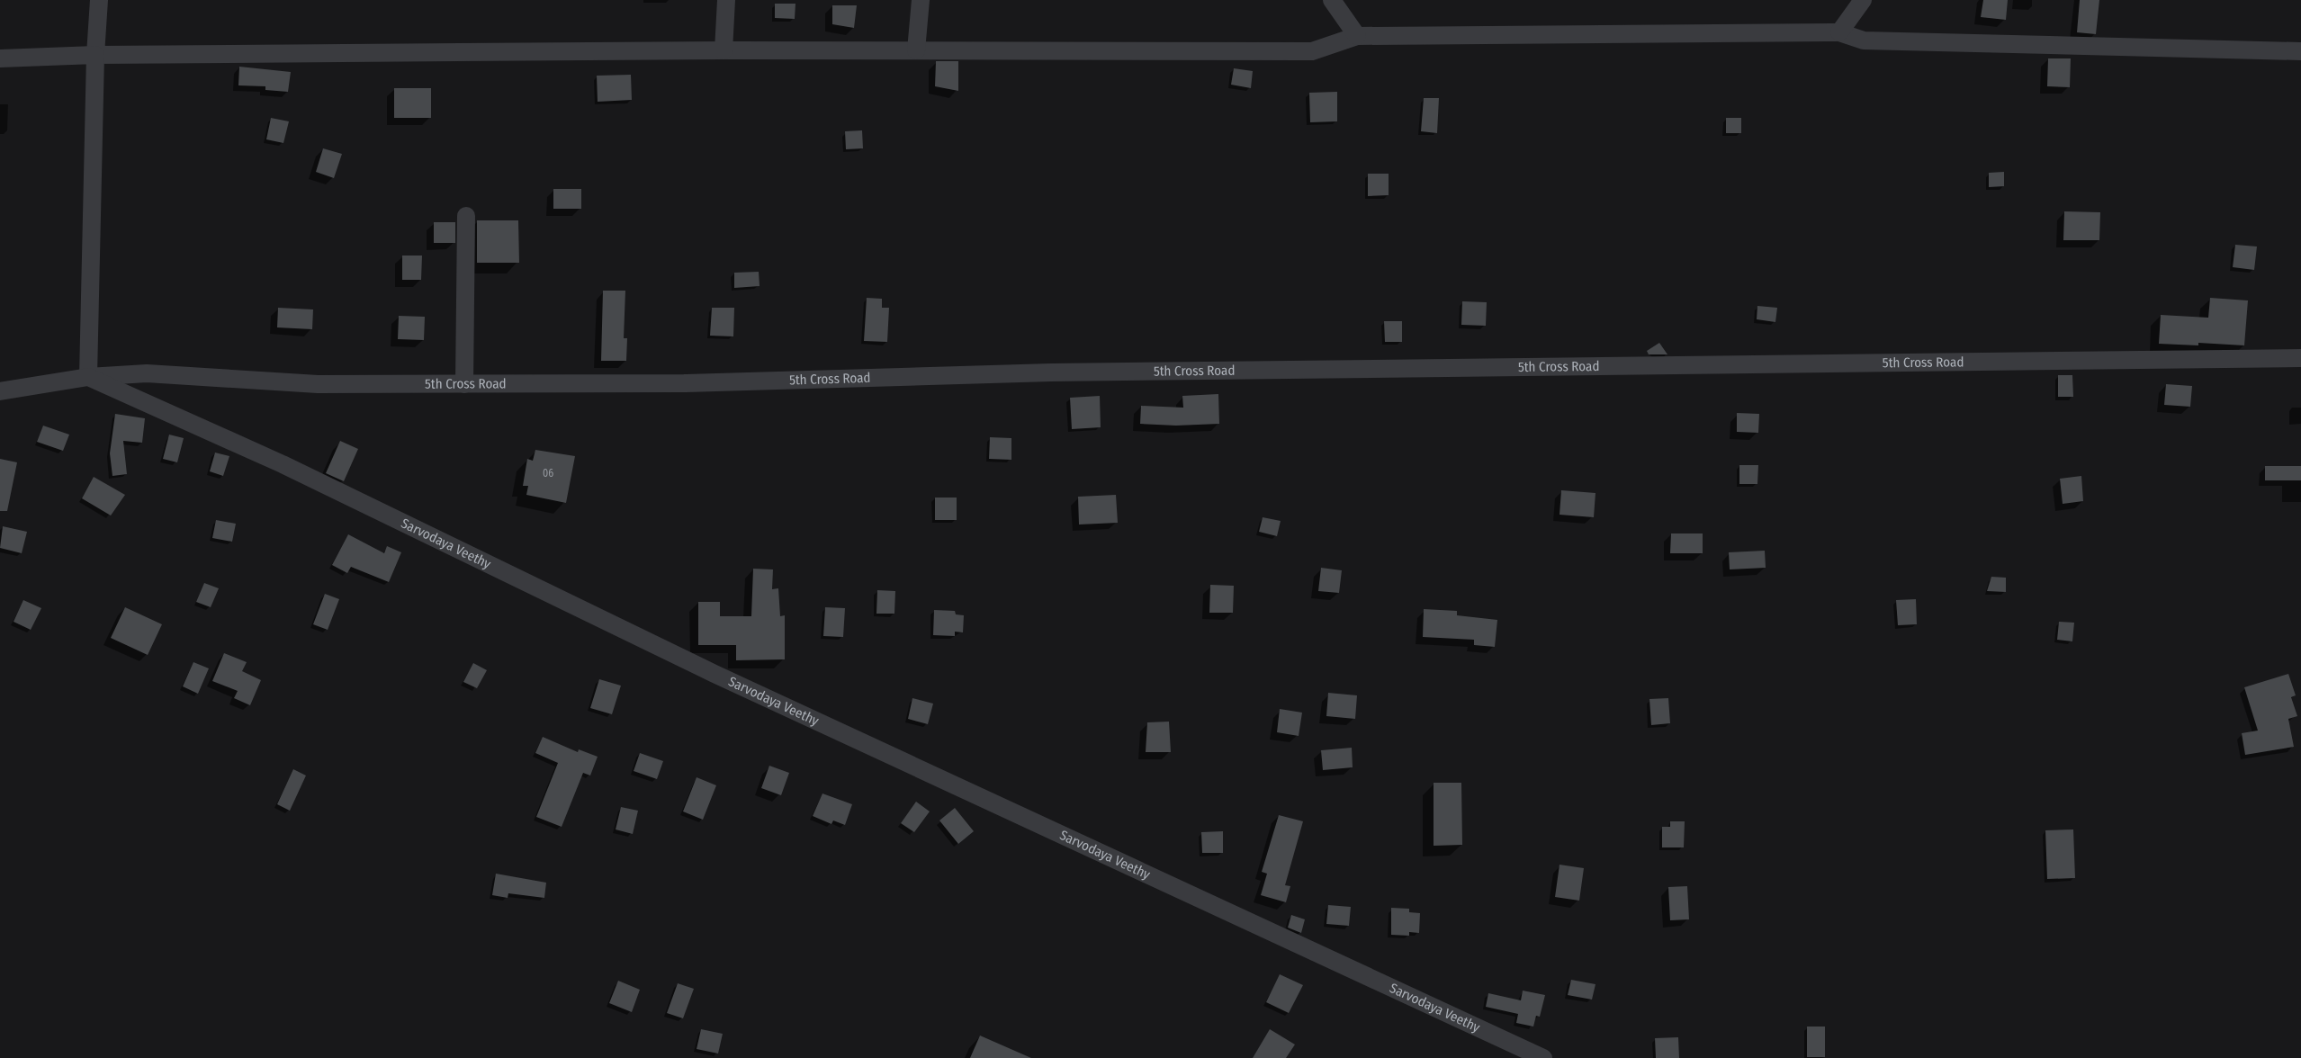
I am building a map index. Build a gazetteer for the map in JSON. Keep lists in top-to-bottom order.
{
  "streets": {
    "street": ["5th Cross Road", "Sarvodaya Veethy"]
  },
  "crossings": [
    ["5th Cross Road", "Sarvodaya Veethy"]
  ],
  "house_numbers": ["06"]
}
